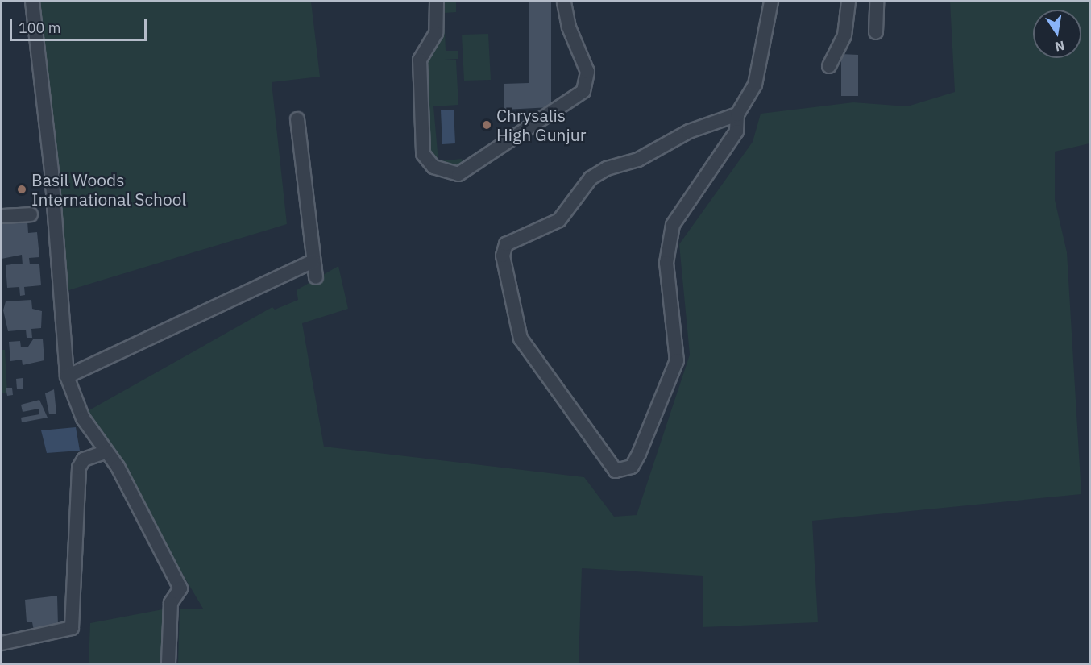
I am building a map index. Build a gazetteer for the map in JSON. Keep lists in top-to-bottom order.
{
  "places": ["Chrysalis High Gunjur", "Basil Woods International School"],
  "scale_bar": "100 m",
  "north": "bottom"
}
